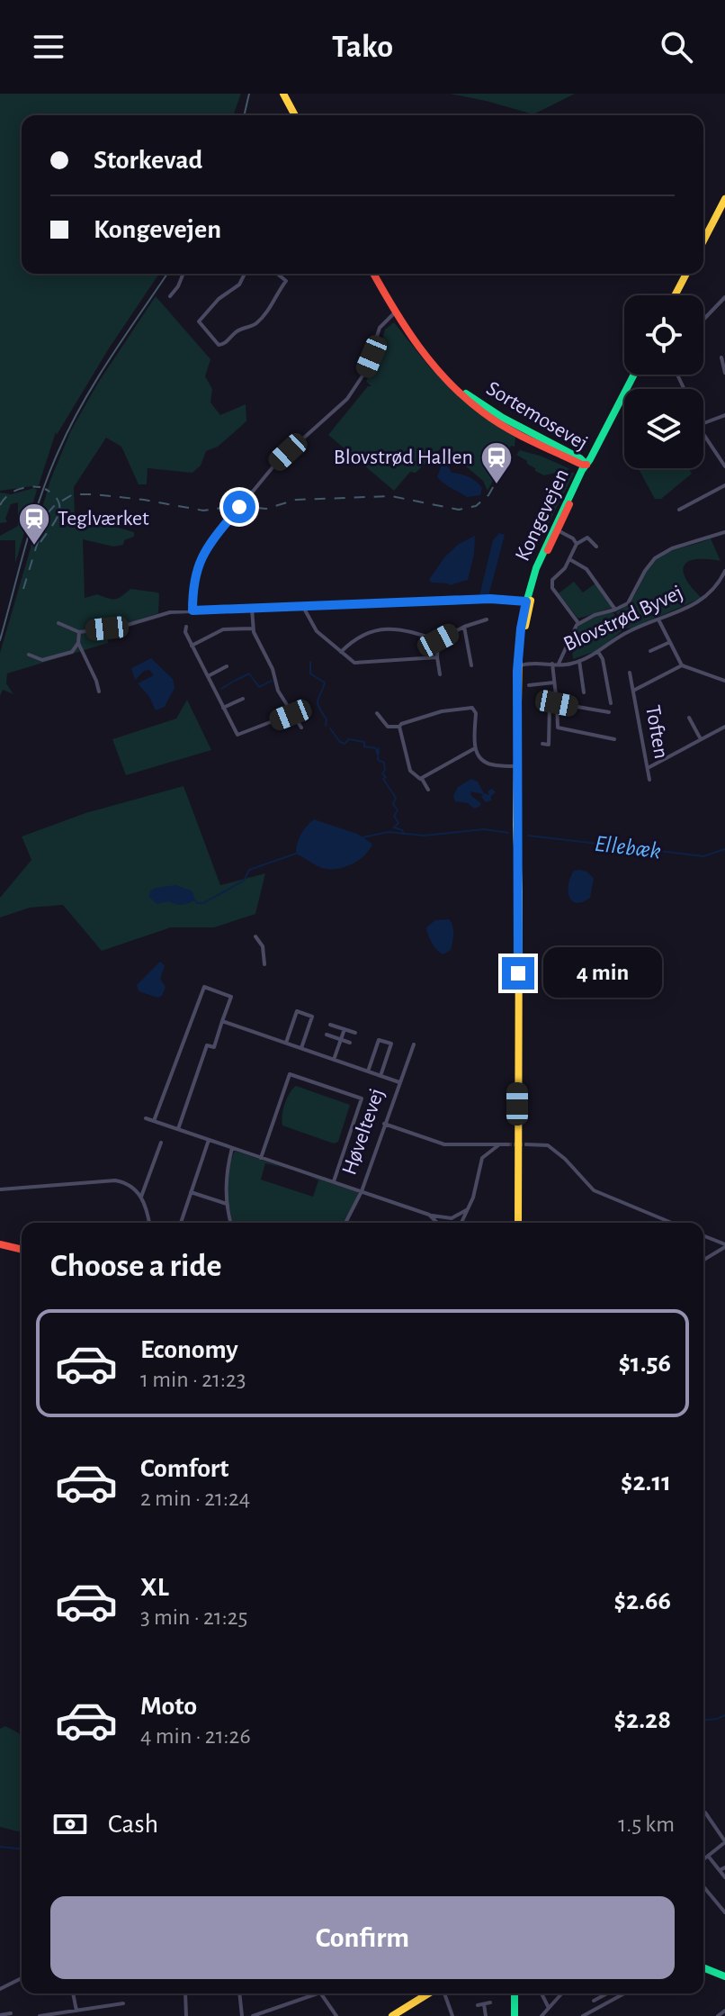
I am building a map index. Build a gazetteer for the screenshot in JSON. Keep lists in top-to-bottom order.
{
  "streets": {
    "main road": ["Sortemosevej", "Kongevejen"],
    "street": ["Blovstrød Byvej", "Toften", "Høveltevej"]
  },
  "crossings": [
    ["Sortemosevej", "Kongevejen"],
    ["Kongevejen", "Blovstrød Byvej"]
  ],
  "water": ["Ellebæk"],
  "places": {
    "station": ["Blovstrød Hallen", "Teglværket"]
  },
  "page": {
    "header": "Tako",
    "banner": ["Storkevad", "Kongevejen"],
    "bubble": "4 min",
    "heading": "Choose a ride",
    "list": [
      {
        "name": "Economy",
        "note": "1 min · 21:23",
        "value": "$1.56"
      },
      {
        "name": "Comfort",
        "note": "2 min · 21:24",
        "value": "$2.11"
      },
      {
        "name": "XL",
        "note": "3 min · 21:25",
        "value": "$2.66"
      },
      {
        "name": "Moto",
        "note": "4 min · 21:26",
        "value": "$2.28"
      }
    ],
    "pay": ["Cash", "1.5 km"],
    "buttons": "Confirm"
  }
}
